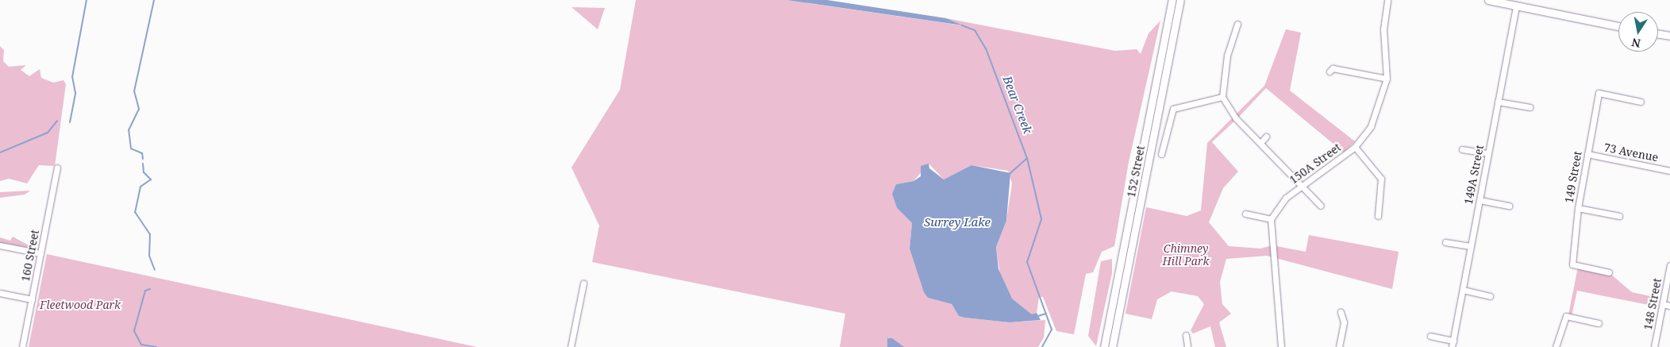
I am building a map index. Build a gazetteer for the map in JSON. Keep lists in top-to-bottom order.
{
  "streets": {
    "main road": ["152 Street"],
    "street": [
      "73 Avenue",
      "150A Street",
      "149A Street",
      "149 Street",
      "160 Street",
      "148 Street"
    ]
  },
  "crossings": [
    ["73 Avenue", "149 Street"]
  ],
  "water": ["Bear Creek", "Surrey Lake"],
  "parks": ["Chimney Hill Park", "Fleetwood Park"],
  "north": "bottom"
}
